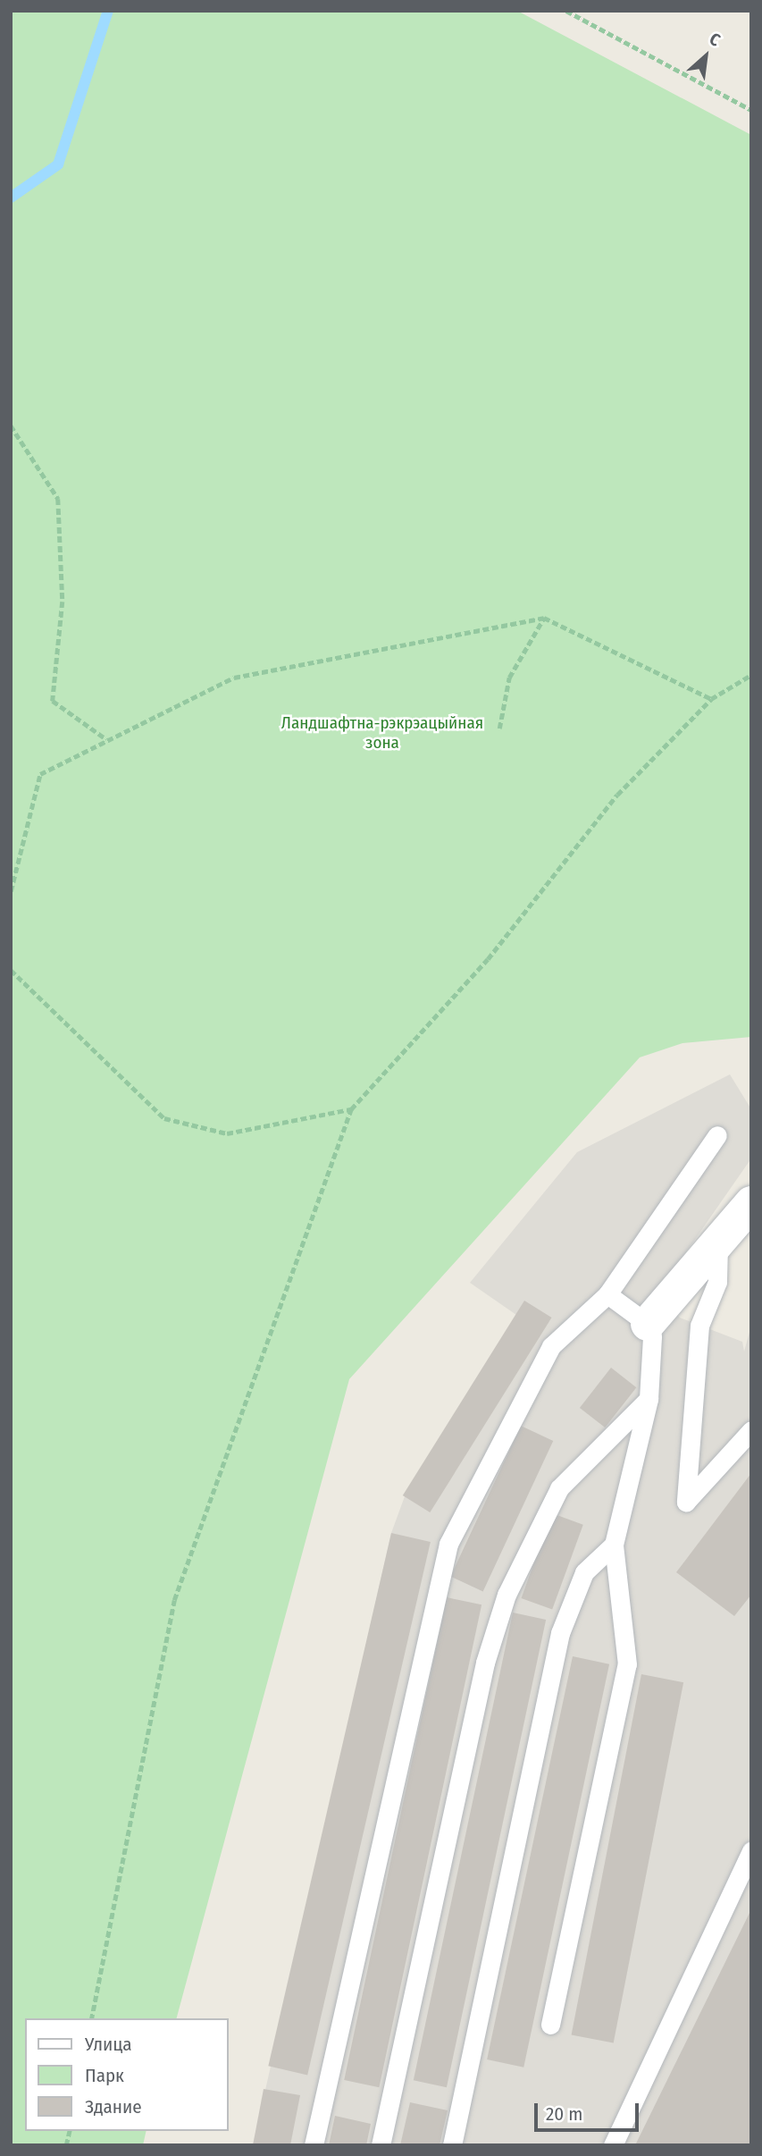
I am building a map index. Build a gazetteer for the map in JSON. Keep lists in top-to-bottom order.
{
  "parks": ["Ландшафтна-рэкрэацыйная зона"],
  "legend": ["Улица", "Парк", "Здание"],
  "scale_bar": "20 m",
  "north": "top right"
}
